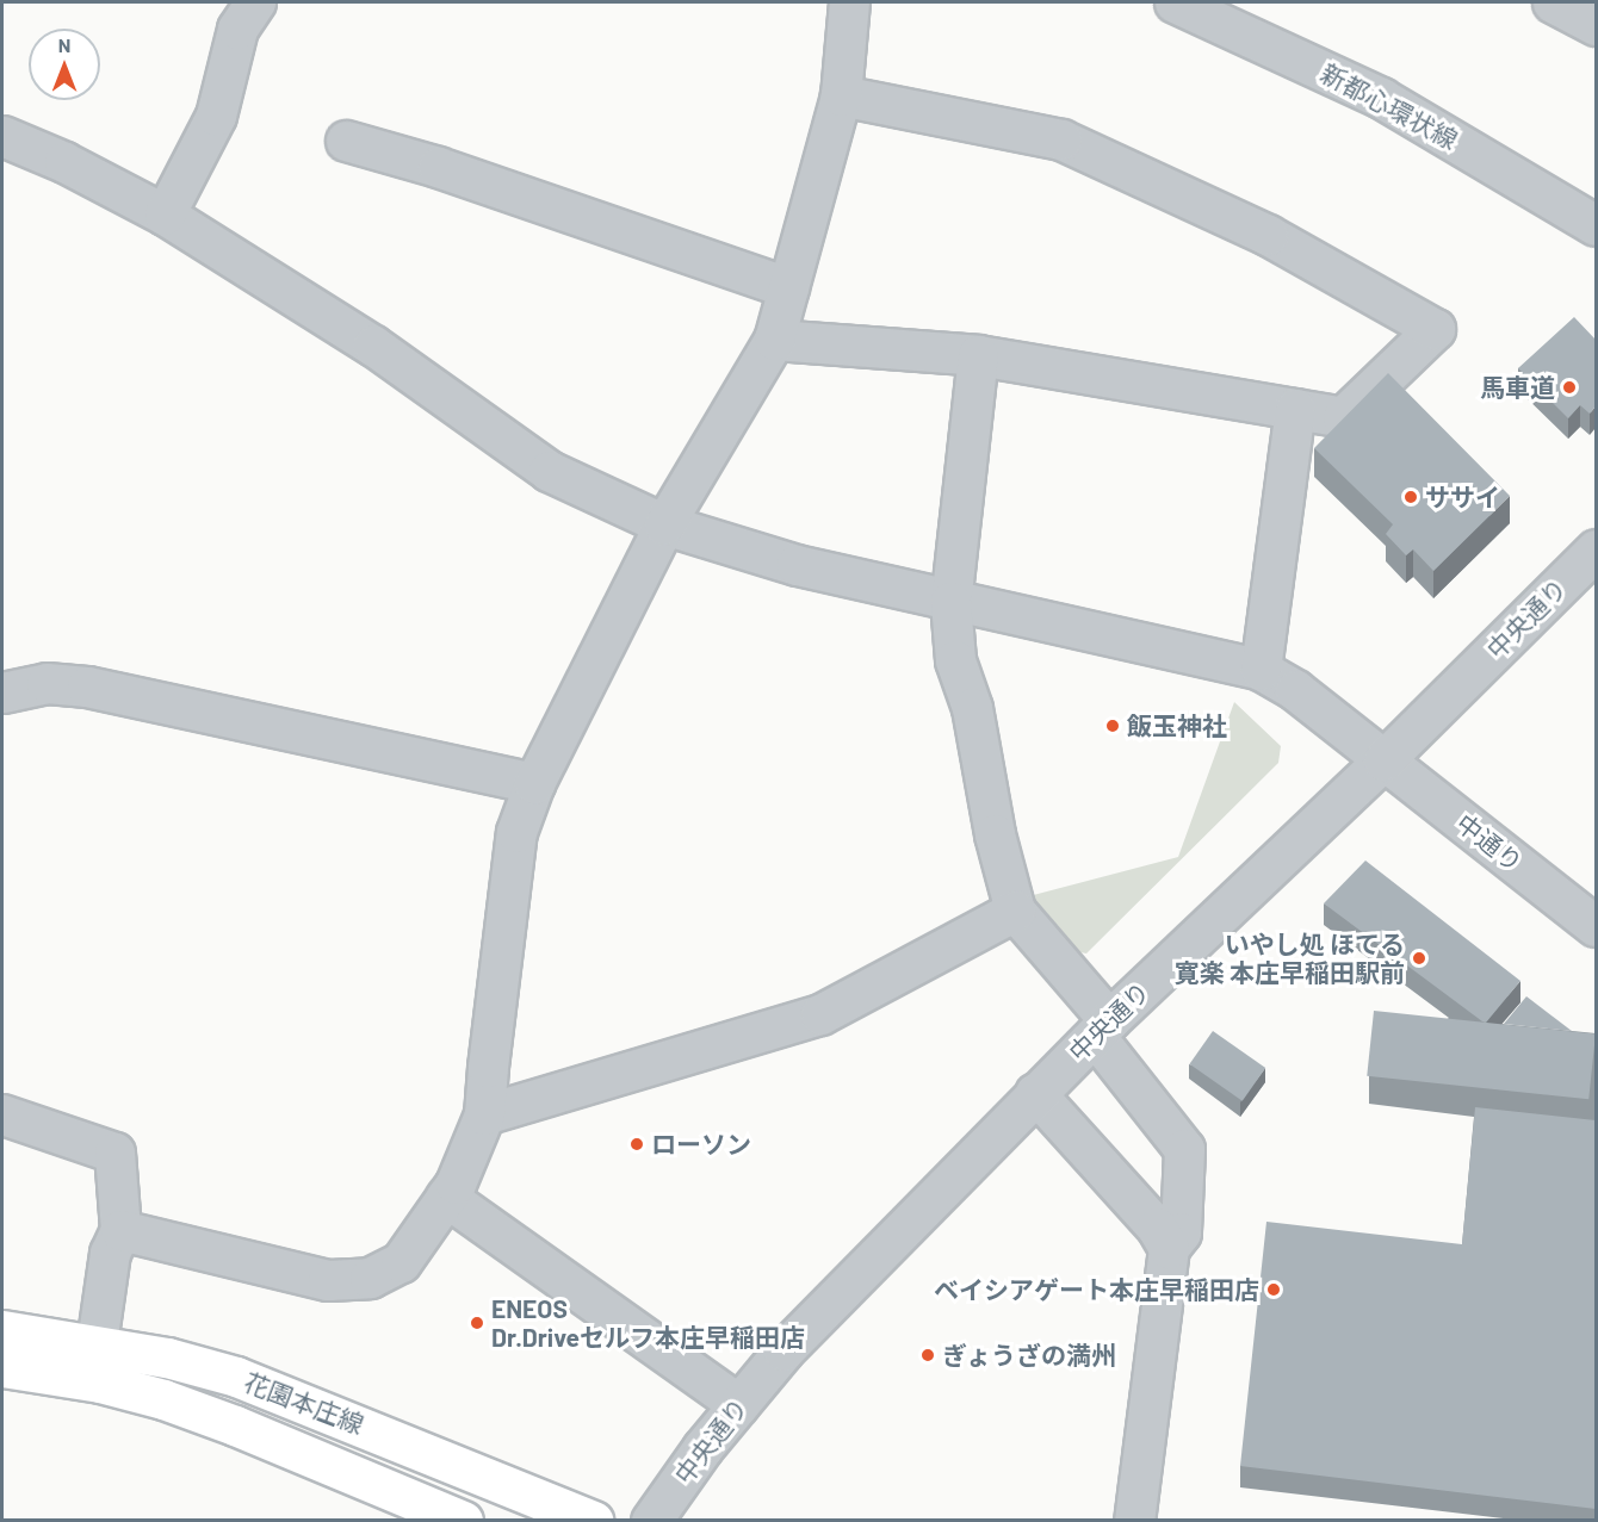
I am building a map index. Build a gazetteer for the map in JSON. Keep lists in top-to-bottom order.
{
  "streets": {
    "main road": ["花園本庄線"],
    "street": ["新都心環状線", "中央通り", "中通り"]
  },
  "crossings": [
    ["中央通り", "中通り"]
  ],
  "places": [
    "馬車道",
    "ササイ",
    "飯玉神社",
    "いやし処 ほてる 寛楽 本庄早稲田駅前",
    "ローソン",
    "ベイシアゲート本庄早稲田店",
    "ENEOS Dr.Driveセルフ本庄早稲田店",
    "ぎょうざの満州"
  ],
  "north": "top"
}
